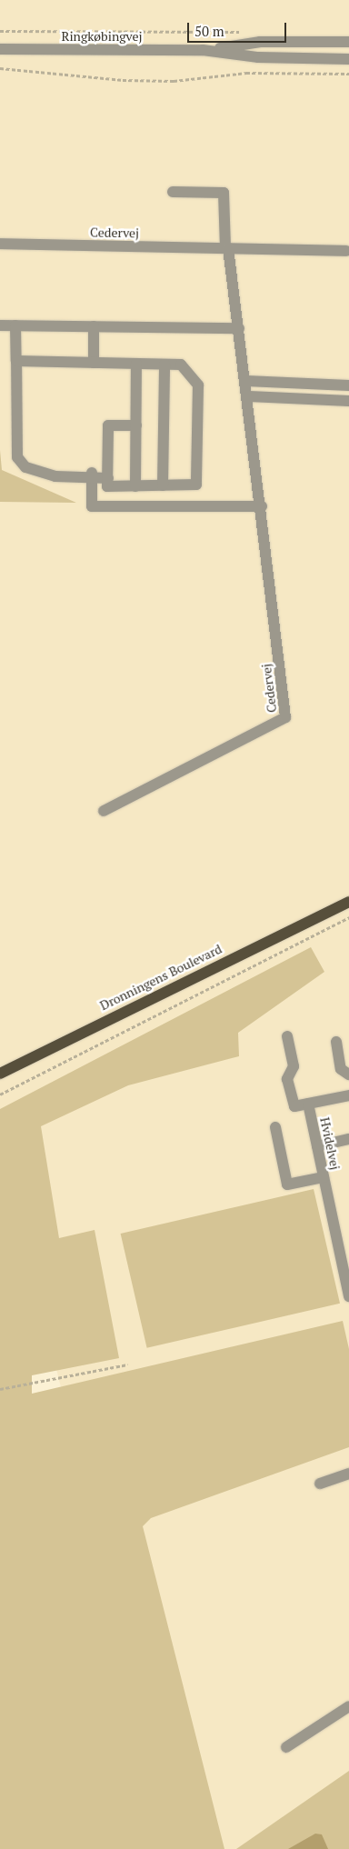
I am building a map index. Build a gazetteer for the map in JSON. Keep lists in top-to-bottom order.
{
  "streets": {
    "main road": ["Dronningens Boulevard"],
    "street": ["Ringkøbingvej", "Cedervej", "Hvidelvej"]
  },
  "scale_bar": "50 m"
}
